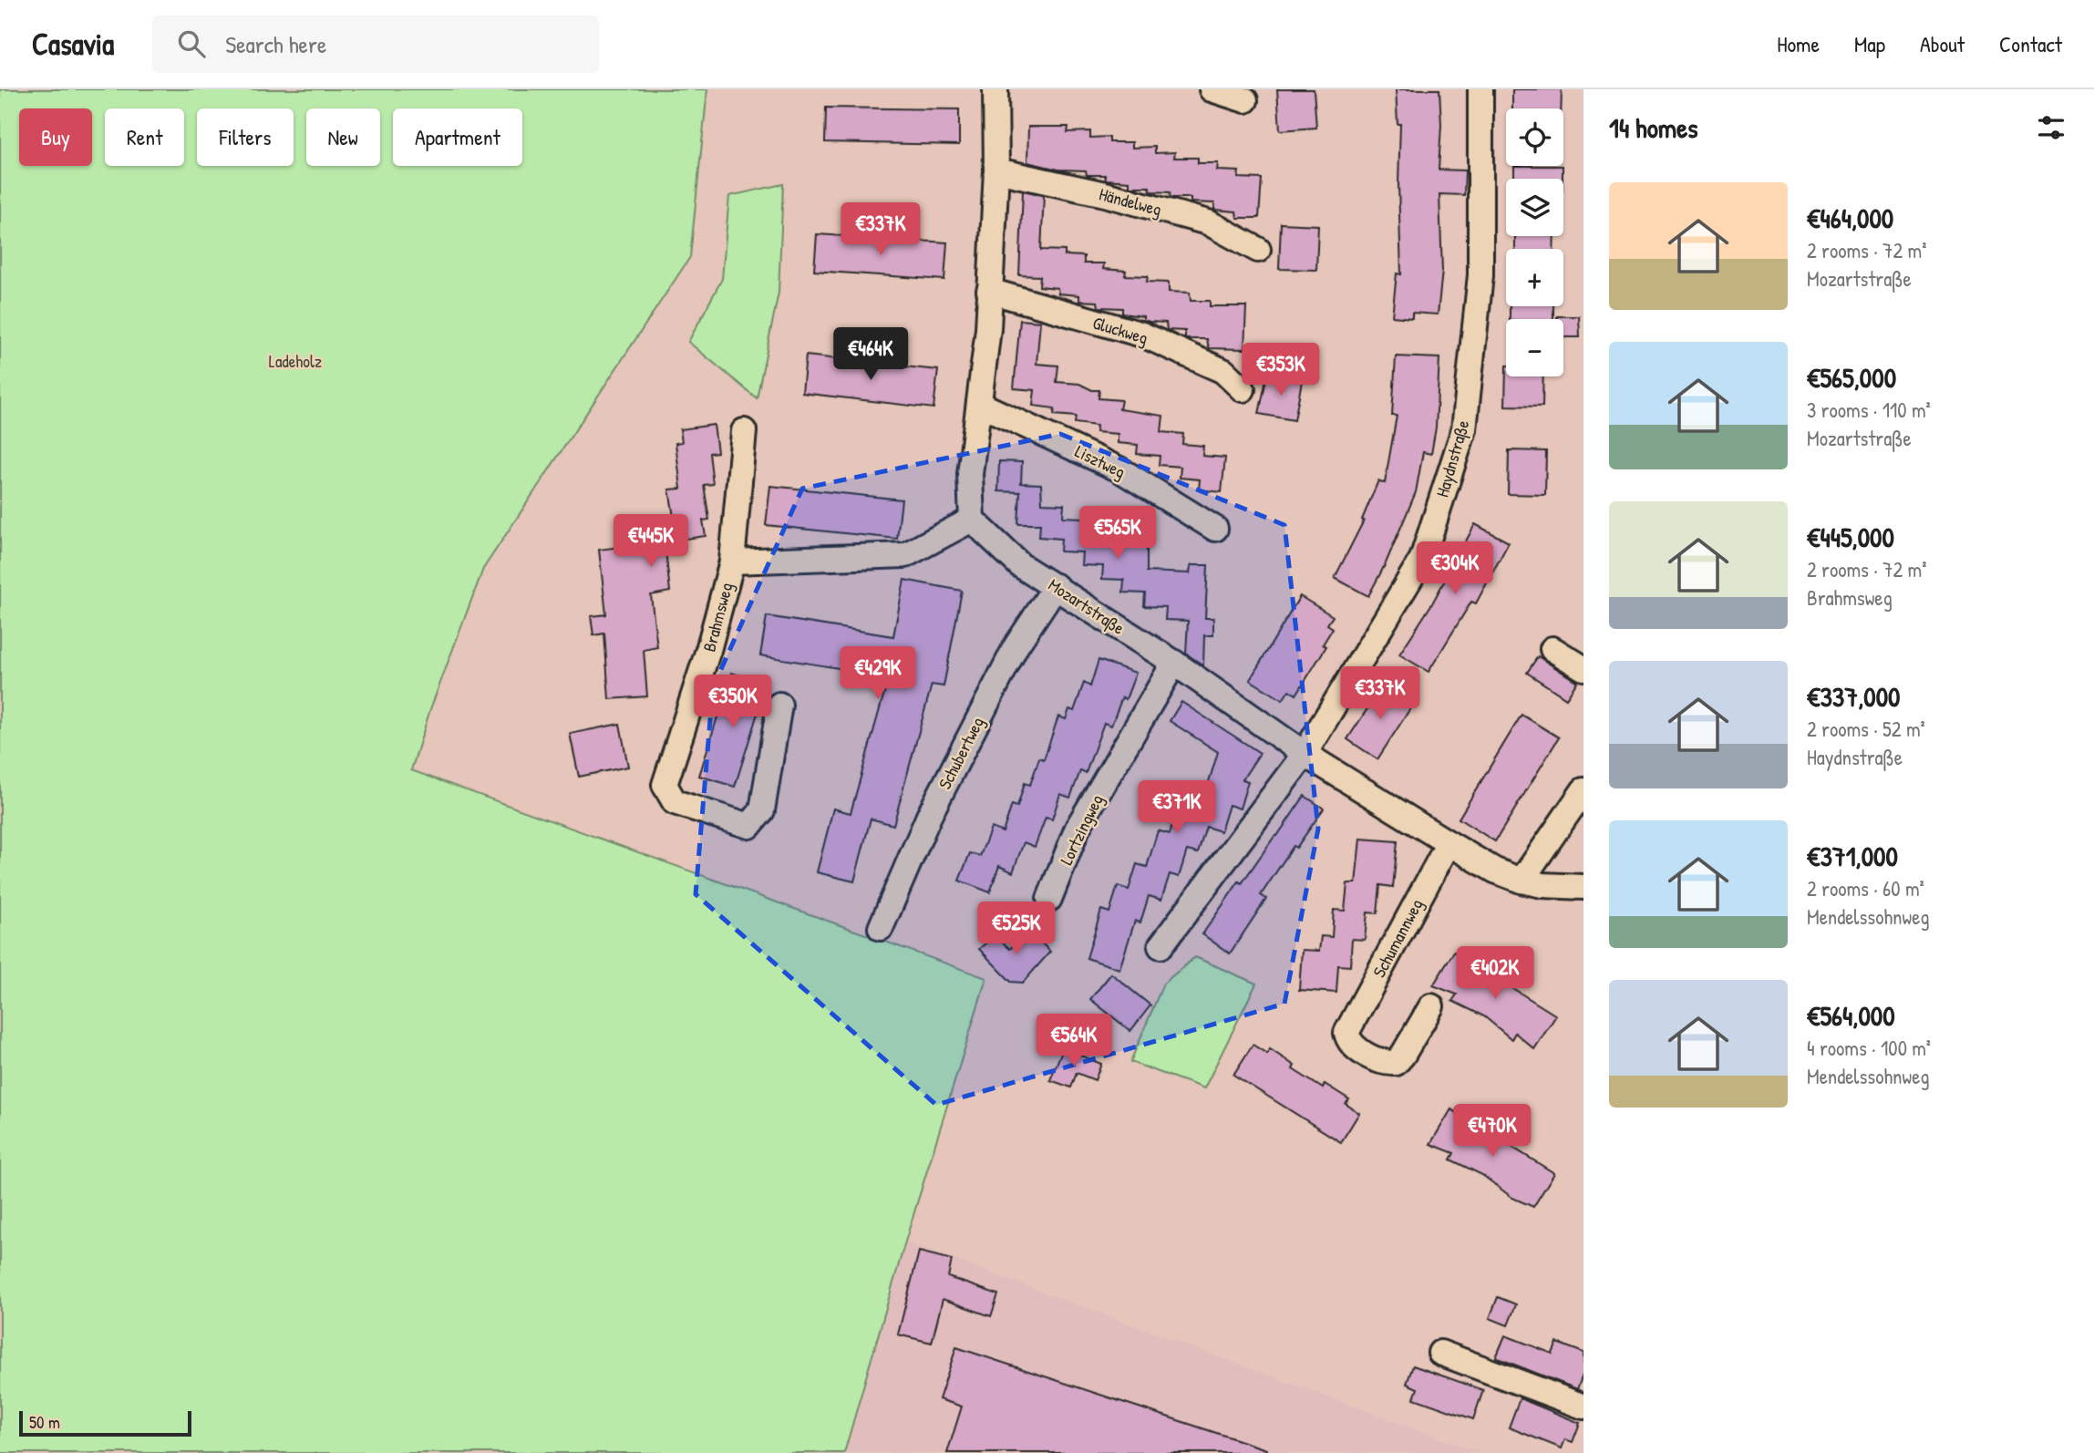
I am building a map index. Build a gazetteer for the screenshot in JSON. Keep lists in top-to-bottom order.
{
  "streets": {
    "street": [
      "Händelweg",
      "Gluckweg",
      "Haydnstraße",
      "Lisztweg",
      "Mozartstraße",
      "Brahmsweg",
      "Schubertweg",
      "Lortzingweg",
      "Schumannweg"
    ]
  },
  "crossings": [
    ["Haydnstraße", "Mozartstraße"],
    ["Mozartstraße", "Brahmsweg"],
    ["Mozartstraße", "Schubertweg"],
    ["Mozartstraße", "Lortzingweg"],
    ["Mozartstraße", "Schumannweg"]
  ],
  "parks": ["Ladeholz"],
  "scale_bar": "50 m",
  "page": {
    "header": "Casavia",
    "search": "Search here",
    "nav": [
      "Home",
      "Map",
      "About",
      "Contact"
    ],
    "heading": "14 homes",
    "map_buttons": ["+", "−"],
    "chip": [
      "Buy",
      "Rent",
      "Filters",
      "New",
      "Apartment"
    ],
    "list": [
      {
        "name": "€464,000",
        "note": "2 rooms · 72 m² · Mozartstraße"
      },
      {
        "name": "€565,000",
        "note": "3 rooms · 110 m² · Mozartstraße"
      },
      {
        "name": "€445,000",
        "note": "2 rooms · 72 m² · Brahmsweg"
      },
      {
        "name": "€337,000",
        "note": "2 rooms · 52 m² · Haydnstraße"
      },
      {
        "name": "€371,000",
        "note": "2 rooms · 60 m² · Mendelssohnweg"
      },
      {
        "name": "€564,000",
        "note": "4 rooms · 100 m² · Mendelssohnweg"
      }
    ],
    "price": [
      "€337K",
      "€464K",
      "€353K",
      "€565K",
      "€445K",
      "€304K",
      "€429K",
      "€337K",
      "€350K",
      "€371K",
      "€525K",
      "€402K",
      "€564K",
      "€470K"
    ],
    "scale": "50 m"
  }
}
